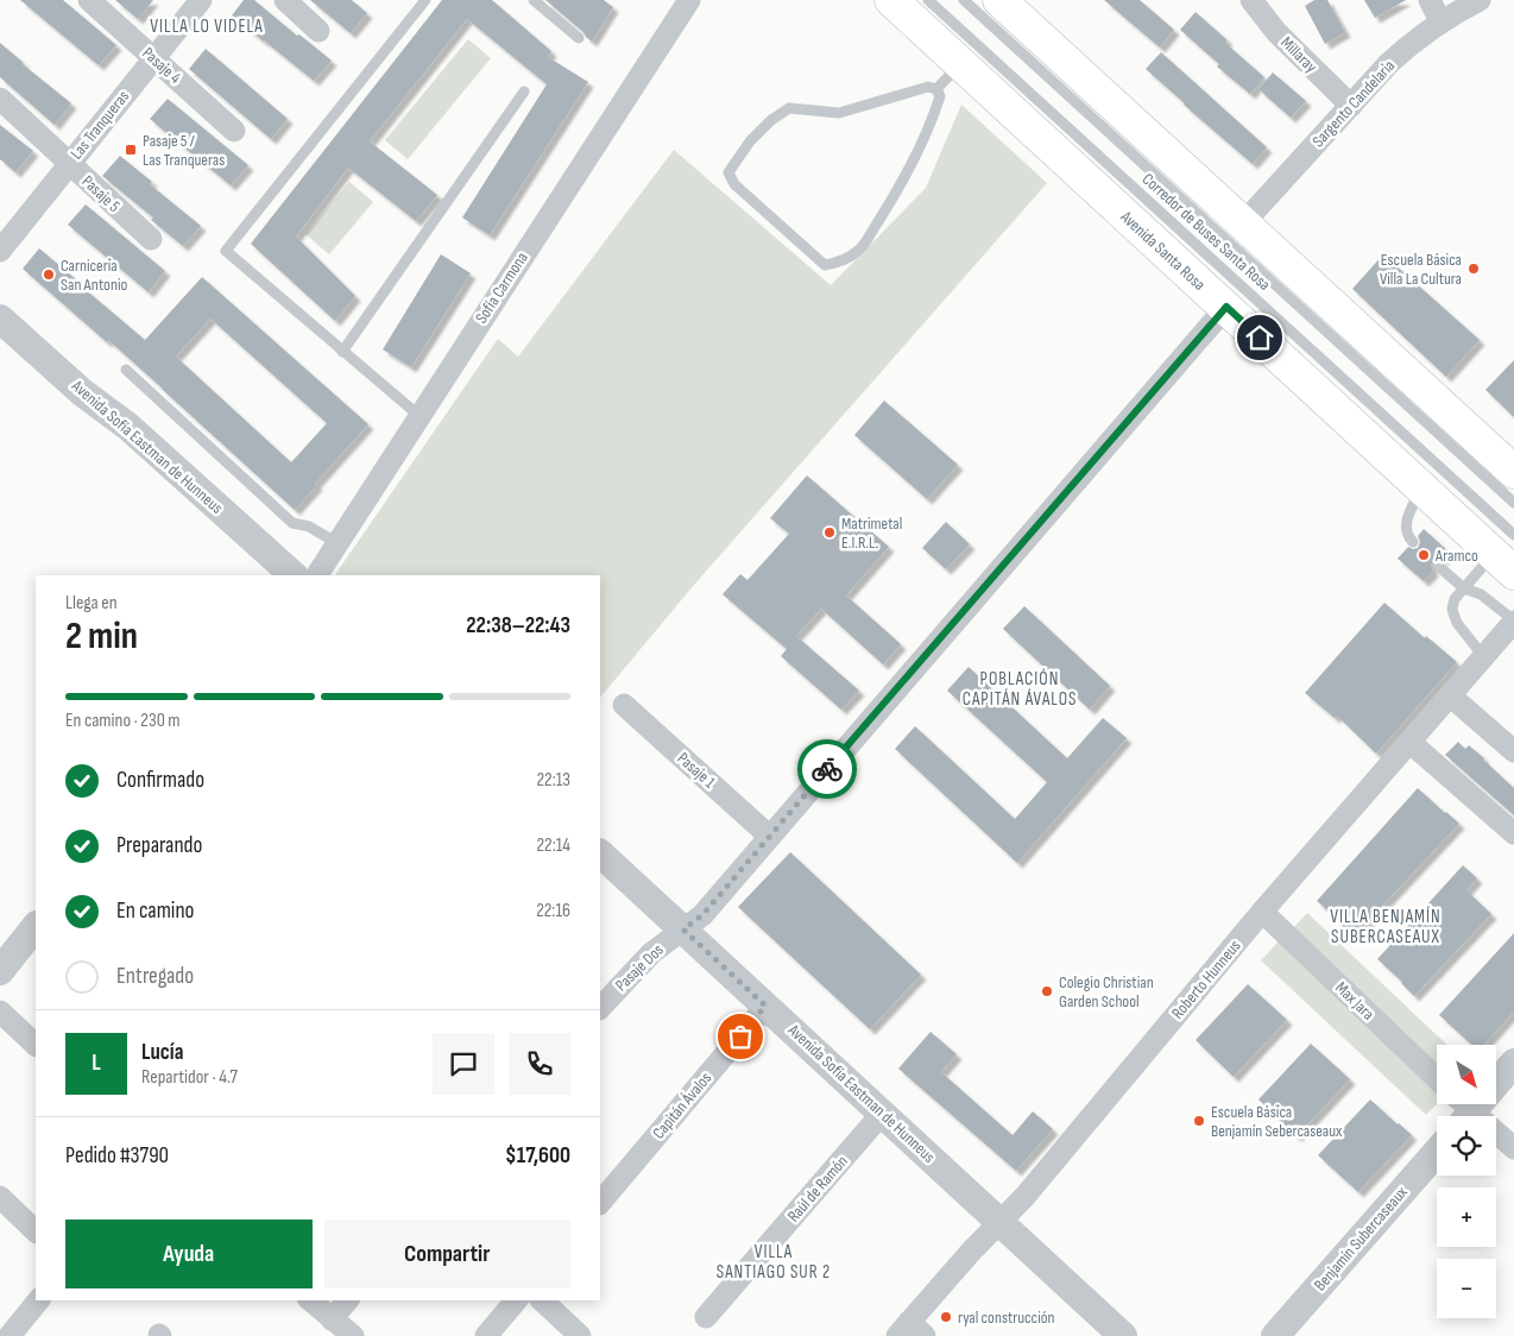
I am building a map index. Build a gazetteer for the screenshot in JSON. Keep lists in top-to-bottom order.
{
  "streets": {
    "main road": ["Avenida Santa Rosa"],
    "street": [
      "Millaray",
      "Pasaje 4",
      "Sargento Candelaria",
      "Las Tranqueras",
      "Pasaje 5",
      "Sofía Carmona",
      "Avenida Sofía Eastman de Hunneus",
      "Pasaje 1",
      "Pasaje Dos",
      "Roberto Hunneus",
      "Max Jara",
      "Capitán Ávalos",
      "Raúl de Ramón",
      "Benjamín Subercaseaux"
    ],
    "lane": ["Corredor de Buses Santa Rosa"]
  },
  "crossings": [
    ["Millaray", "Sargento Candelaria"],
    ["Pasaje 4", "Las Tranqueras"],
    ["Las Tranqueras", "Pasaje 5"],
    ["Corredor de Buses Santa Rosa", "Avenida Santa Rosa"],
    ["Avenida Sofía Eastman de Hunneus", "Pasaje Dos"],
    ["Avenida Sofía Eastman de Hunneus", "Roberto Hunneus"],
    ["Avenida Sofía Eastman de Hunneus", "Capitán Ávalos"],
    ["Avenida Sofía Eastman de Hunneus", "Raúl de Ramón"],
    ["Roberto Hunneus", "Max Jara"]
  ],
  "districts": [
    "VILLA LO VIDELA",
    "POBLACIÓN CAPITÁN ÁVALOS",
    "VILLA BENJAMÍN SUBERCASEAUX",
    "VILLA SANTIAGO SUR 2"
  ],
  "places": {
    "transit": ["Pasaje 5 / Las Tranqueras"],
    "other": [
      "Escuela Básica Villa La Cultura",
      "Carniceria San Antonio",
      "Matrimetal E.I.R.L.",
      "Aramco",
      "Colegio Christian Garden School",
      "Escuela Básica Benjamín Sebercaseaux",
      "ryal construcción"
    ]
  },
  "north": "bottom right",
  "page": {
    "heading": ["2 min", "Llega en", "22:38–22:43"],
    "panel": [
      "Lucía",
      "Repartidor · 4.7",
      "Pedido #3790",
      "$17,600"
    ],
    "bar": "En camino · 230 m",
    "list": [
      ["Confirmado", "22:13"],
      ["Preparando", "22:14"],
      ["En camino", "22:16"],
      "Entregado"
    ],
    "round": "L",
    "map_buttons": ["+", "−"],
    "buttons": ["Ayuda", "Compartir"]
  }
}
